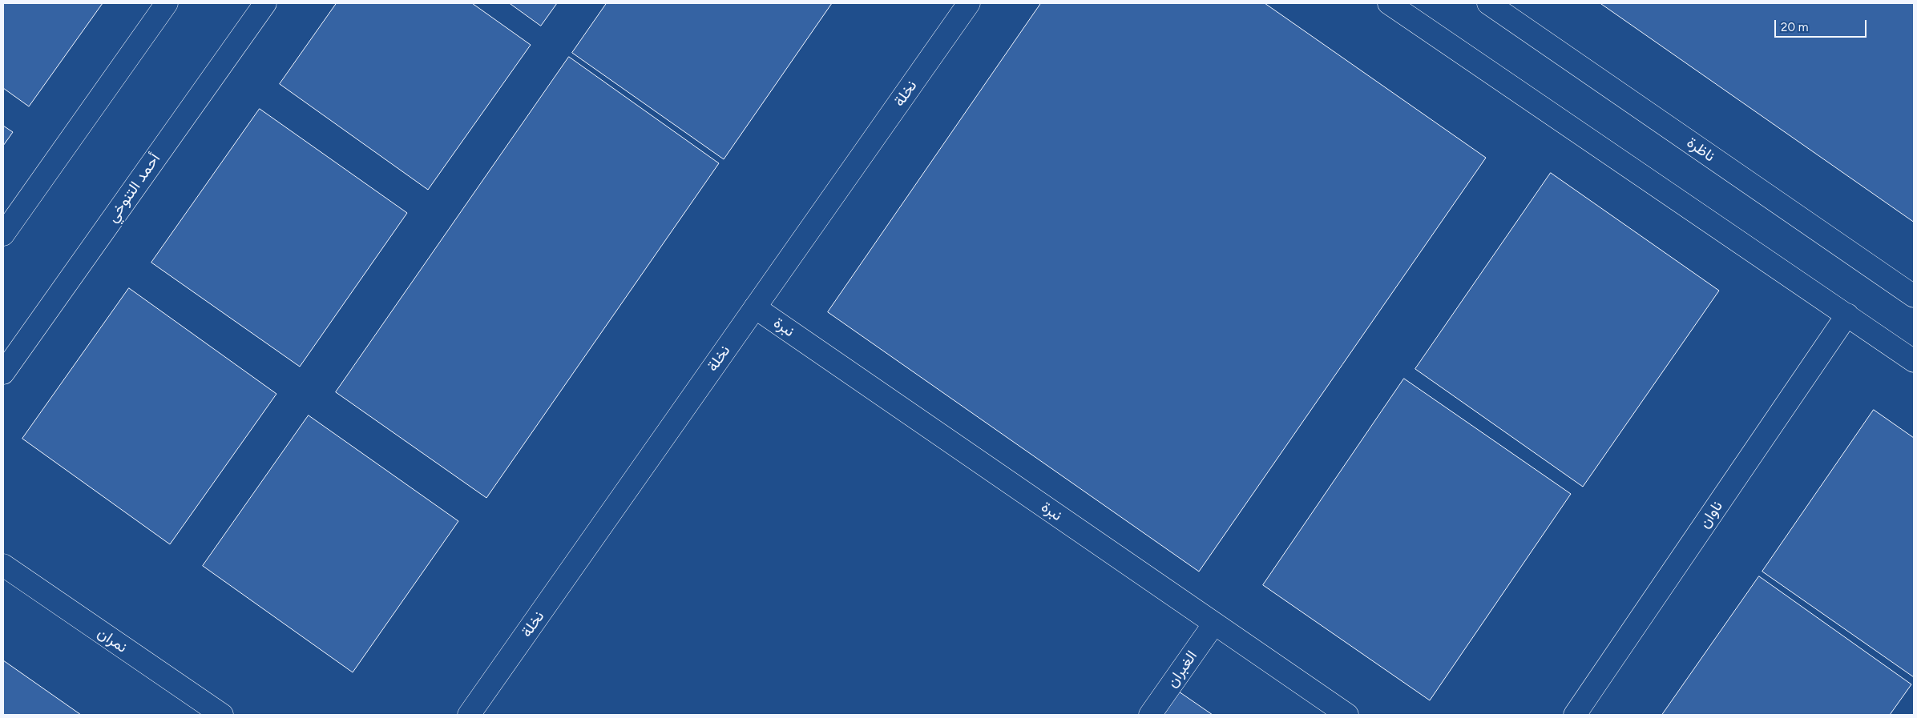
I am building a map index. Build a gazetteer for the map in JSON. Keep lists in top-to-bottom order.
{
  "streets": {
    "street": [
      "نخلة",
      "ناظرة",
      "أحمد التنوخي",
      "نبرة",
      "ناوان",
      "نمران",
      "الغبران"
    ]
  },
  "crossings": [
    ["نخلة", "نبرة"],
    ["نبرة", "الغبران"]
  ],
  "scale_bar": "20 m"
}
